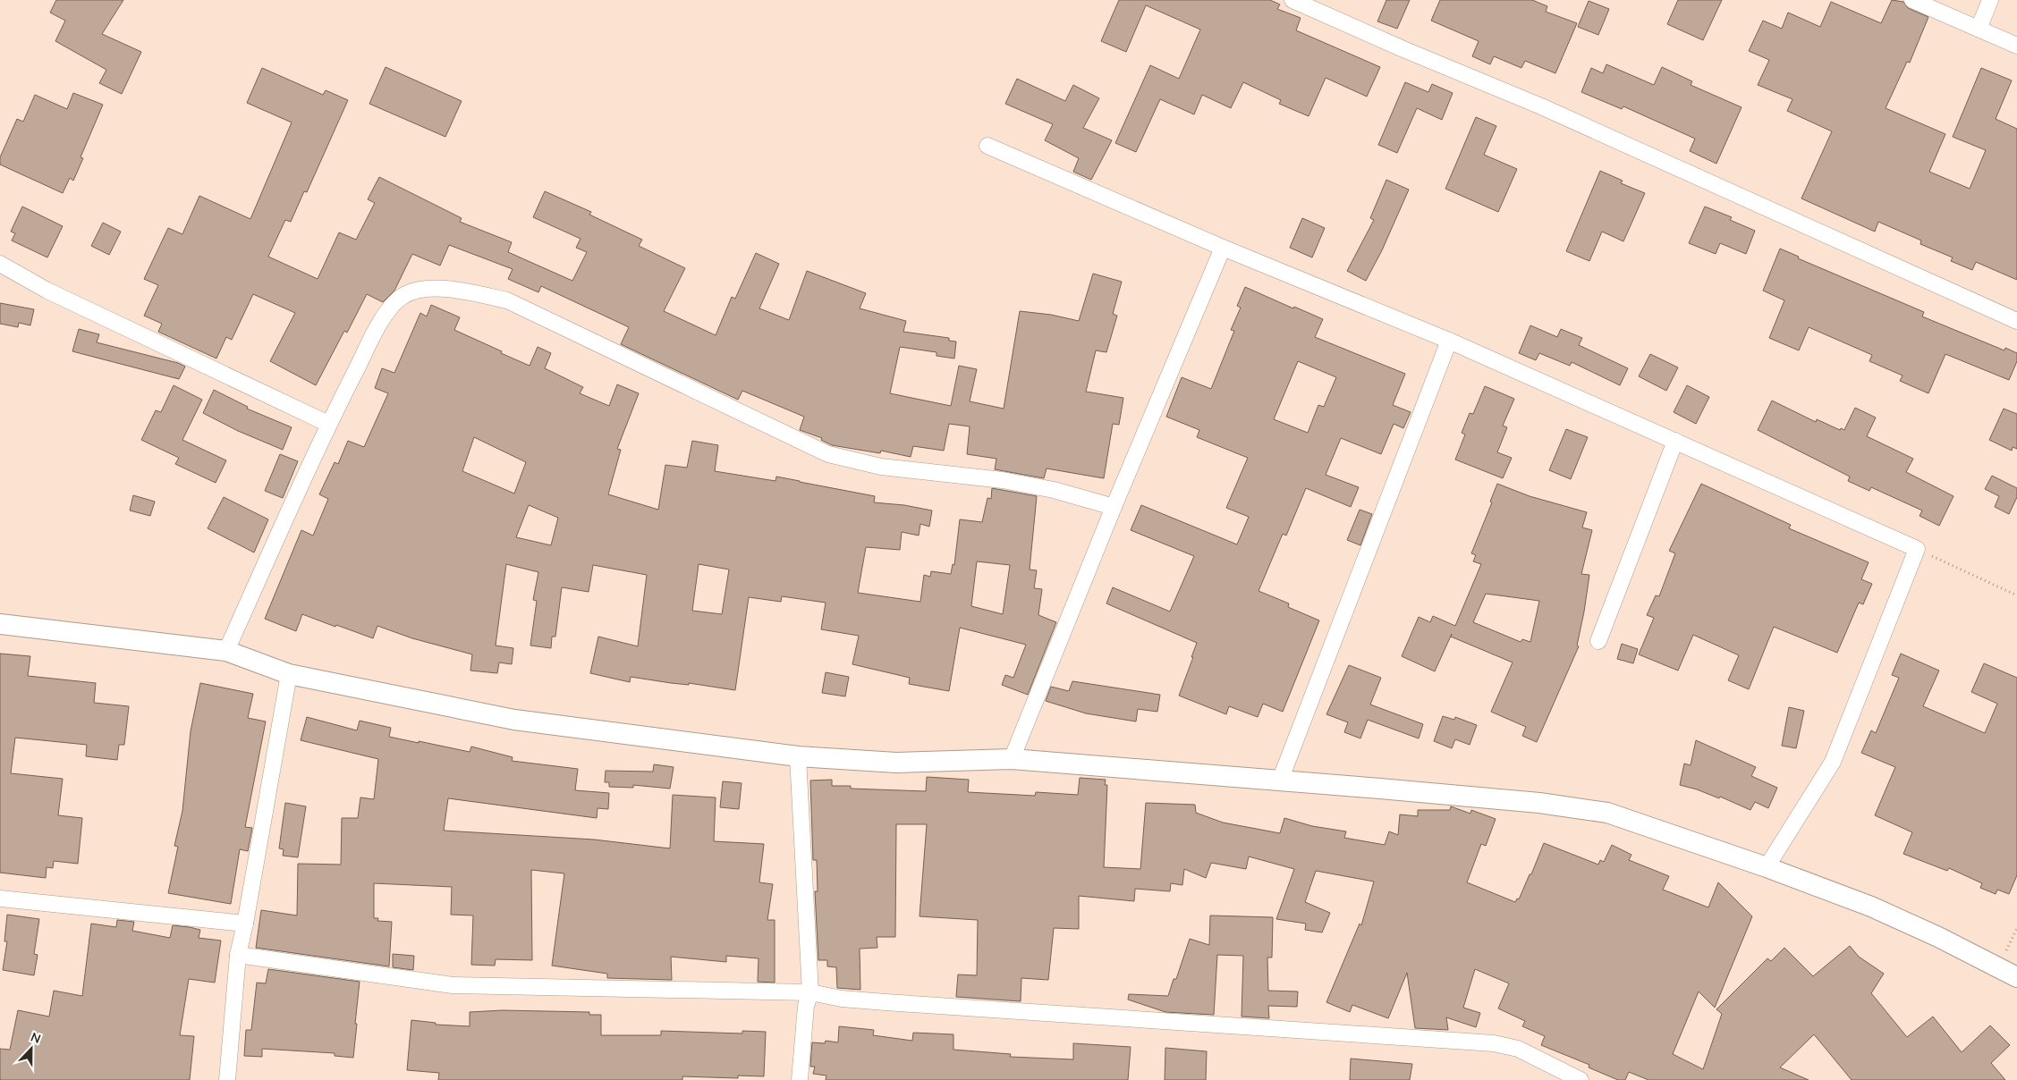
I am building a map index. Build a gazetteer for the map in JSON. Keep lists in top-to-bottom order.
{
  "north": "top"
}
